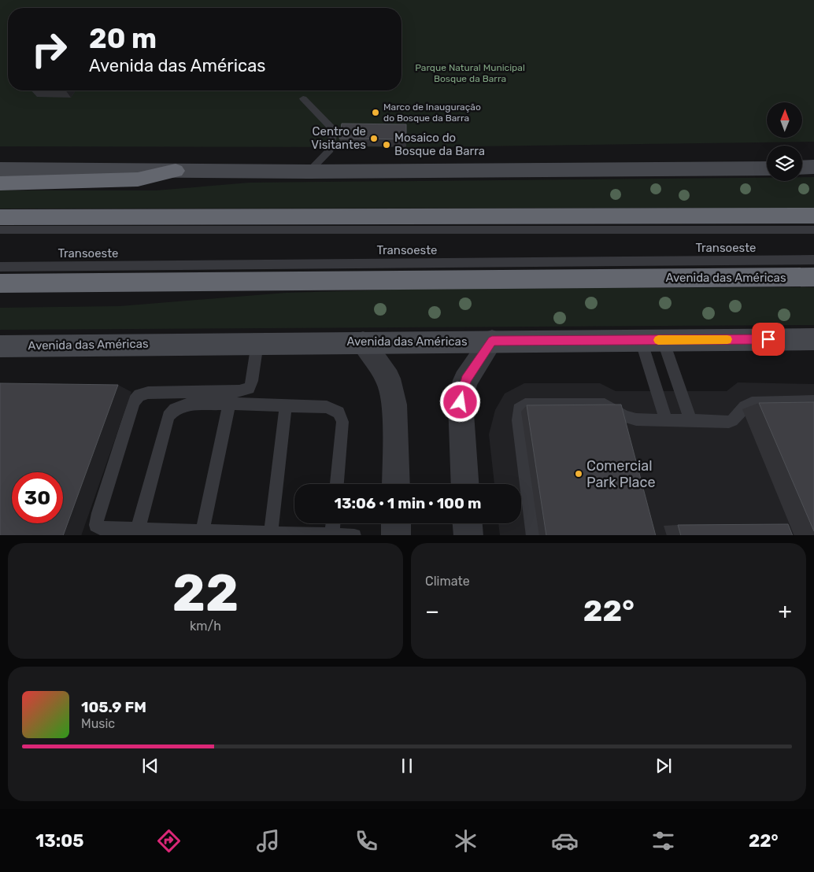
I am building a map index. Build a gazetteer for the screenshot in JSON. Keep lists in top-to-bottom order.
{
  "streets": {
    "highway": ["Avenida das Américas"],
    "lane": ["Transoeste"]
  },
  "parks": ["Parque Natural Municipal Bosque da Barra"],
  "places": [
    "Marco de Inauguração do Bosque da Barra",
    "Centro de Visitantes",
    "Mosaico do Bosque da Barra",
    "Comercial Park Place"
  ],
  "north": "top",
  "page": {
    "turn": ["20 m", "Avenida das Américas"],
    "limit": "30",
    "trip": "13:06 · 1 min · 100 m",
    "tile": [
      ["22", "km/h"],
      "Climate"
    ],
    "heat": ["−", "22°", "+"],
    "song": ["105.9 FM", "Music"],
    "tabs": ["13:05", "22°"]
  }
}
